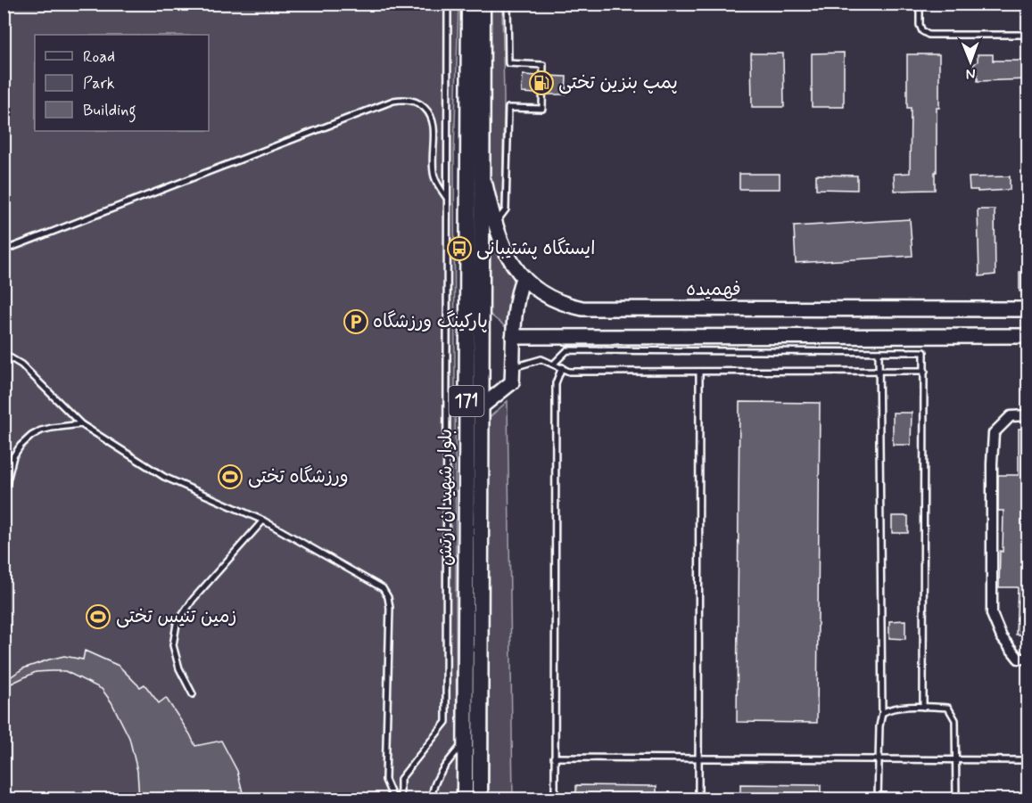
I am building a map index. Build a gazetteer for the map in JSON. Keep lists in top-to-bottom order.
{
  "streets": {
    "main road": ["فهمیده", "171", "بلوار شهیدان ارتش"]
  },
  "crossings": [
    ["فهمیده", "بلوار شهیدان ارتش"]
  ],
  "places": {
    "fuel station": ["پمپ بنزین تختی"],
    "bus stop": ["ایستگاه پشتیبانی"],
    "parking": ["پارکینگ ورزشگاه"],
    "sports": ["ورزشگاه تختی", "زمین تنیس تختی"]
  },
  "legend": ["Road", "Park", "Building"],
  "north": "bottom"
}
